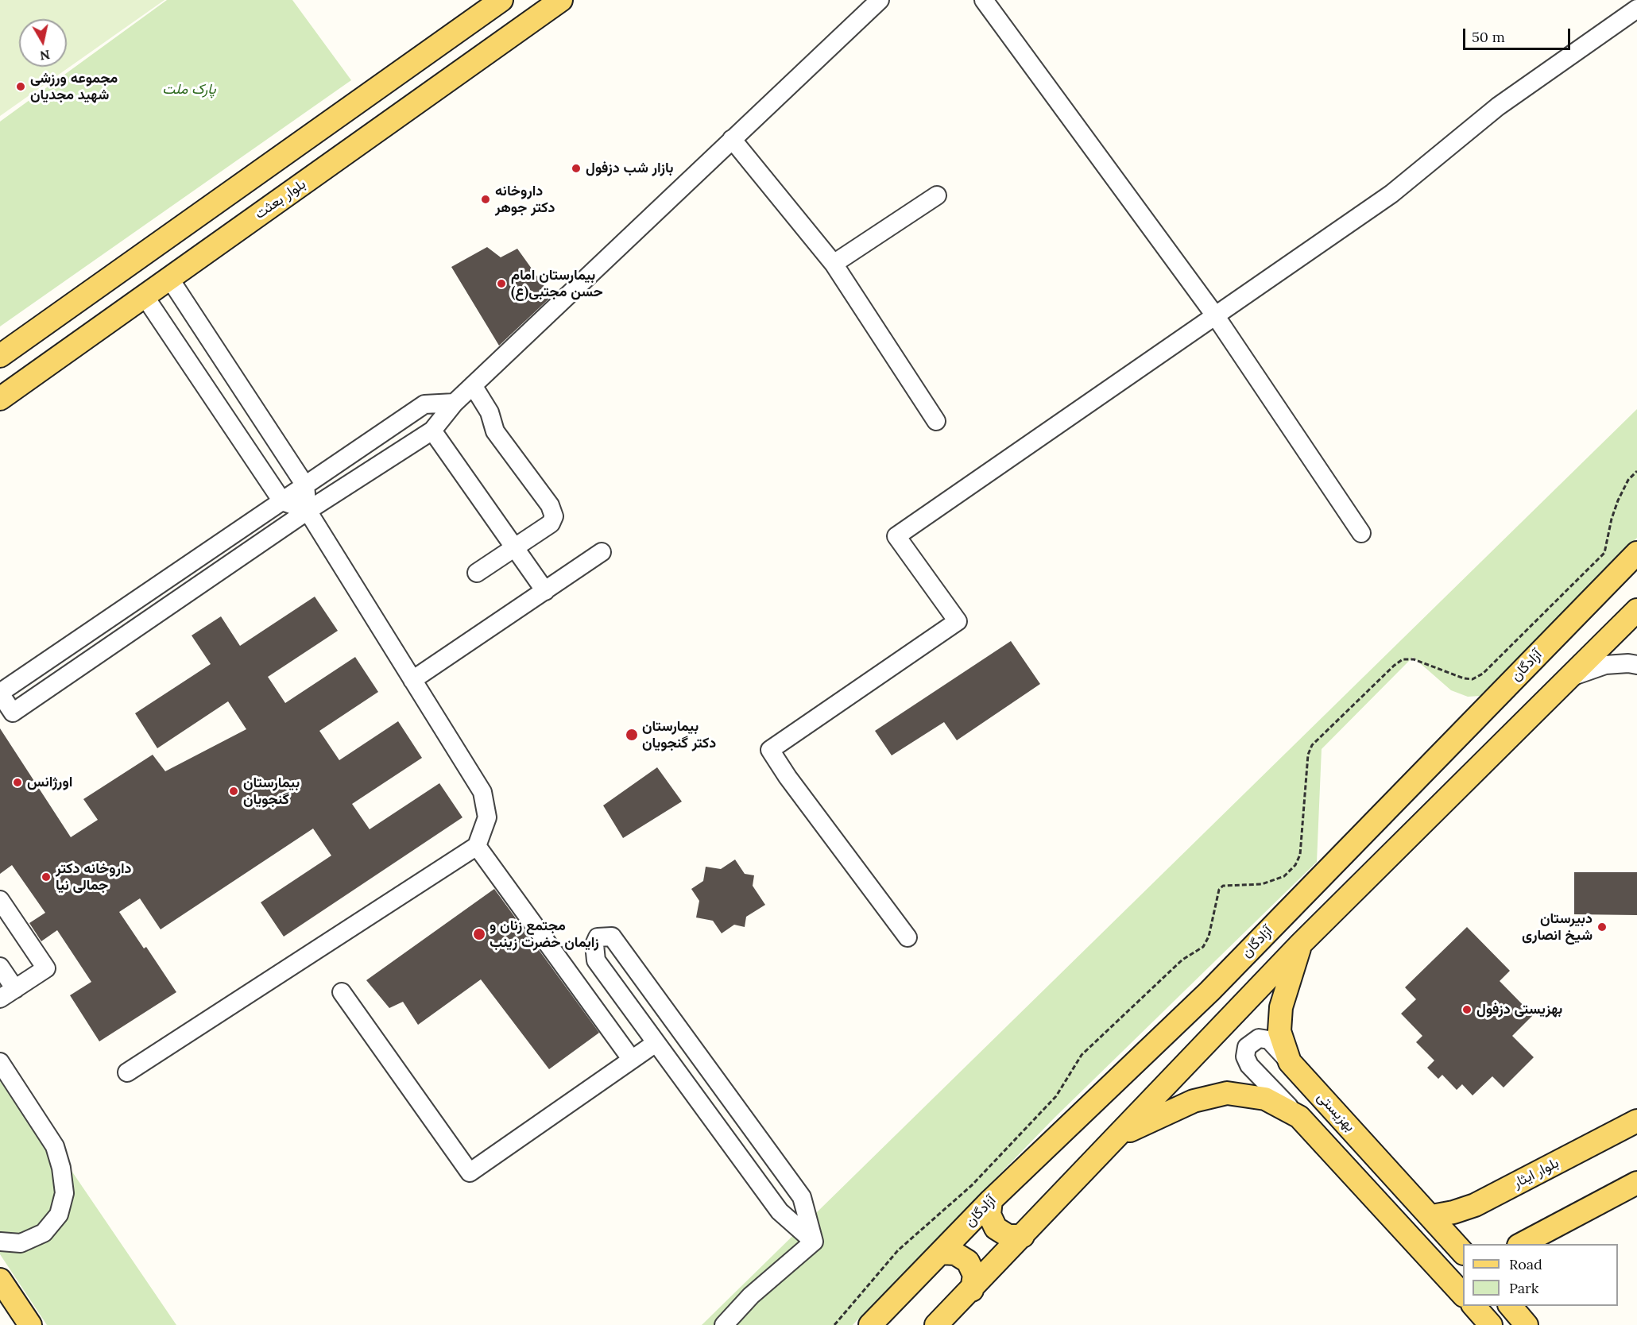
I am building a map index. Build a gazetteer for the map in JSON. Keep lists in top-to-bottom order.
{
  "streets": {
    "main road": [
      "بلوار بعثت",
      "آزادگان",
      "بهزیستی",
      "بلوار ایثار"
    ]
  },
  "crossings": [
    ["بهزیستی", "بلوار ایثار"]
  ],
  "parks": ["پارک ملت"],
  "places": [
    "مجموعه ورزشی شهید مجدیان",
    "بازار شب دزفول",
    "داروخانه دکتر جوهر",
    "بیمارستان امام حسن مجتبی(ع)",
    "بیمارستان دکتر گنجویان",
    "اورژانس",
    "بیمارستان گنجویان",
    "داروخانه دکتر جمالی نیا",
    "دبیرستان شیخ انصاری",
    "مجتمع زنان و زایمان حضرت زینب",
    "بهزیستی دزفول"
  ],
  "legend": ["Road", "Park"],
  "scale_bar": "50 m",
  "north": "bottom"
}
